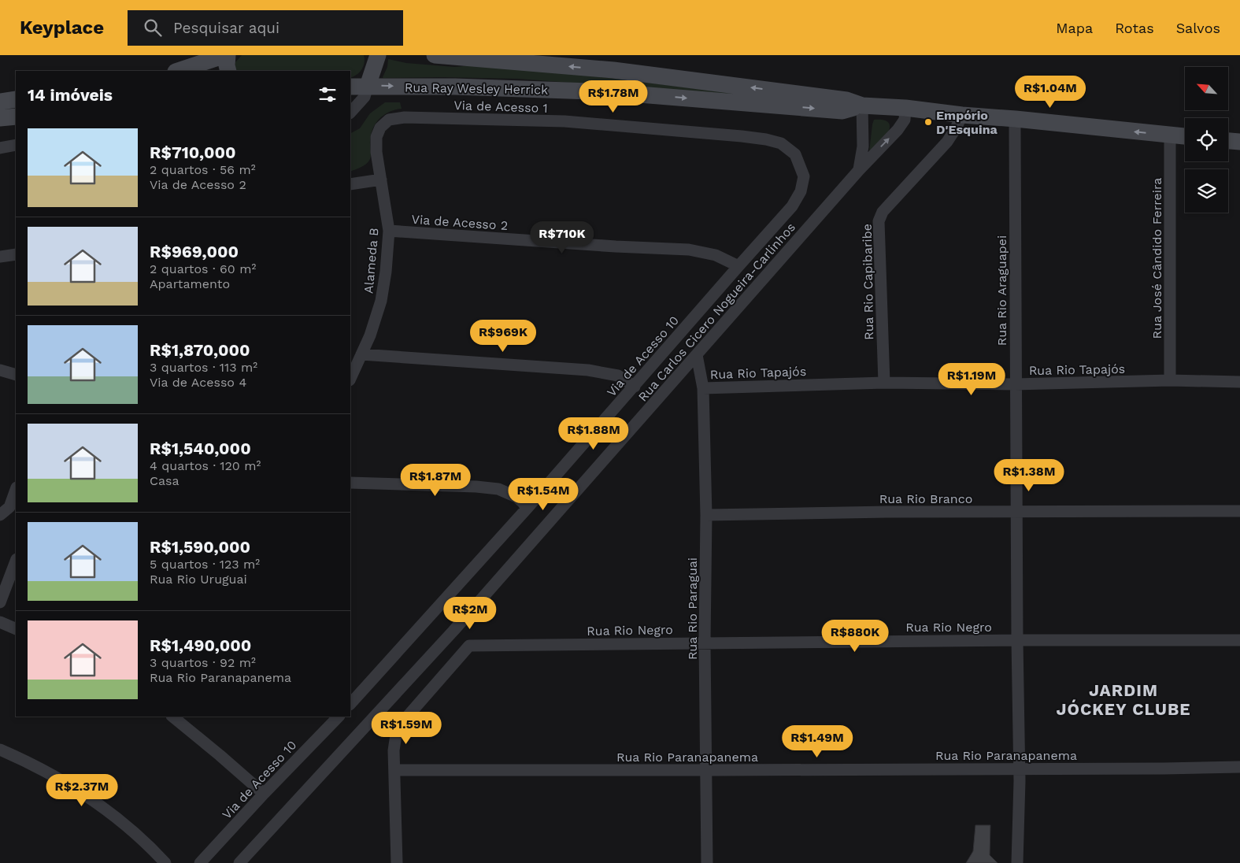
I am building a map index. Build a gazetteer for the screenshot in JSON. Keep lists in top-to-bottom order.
{
  "streets": {
    "street": [
      "Rua Ray Wesley Herrick",
      "Via de Acesso 1",
      "Via de Acesso 2",
      "Rua José Cândido Ferreira",
      "Alameda B",
      "Rua Rio Capibaribe",
      "Rua Rio Araguapei",
      "Rua Carlos Cicero Nogueira-Carlinhos",
      "Via de Acesso 10",
      "Rua Rio Tapajós",
      "Rua Rio Branco",
      "Rua Rio Paraguai",
      "Rua Rio Negro",
      "Rua Rio Paranapanema"
    ]
  },
  "crossings": [
    ["Rua Ray Wesley Herrick", "Rua José Cândido Ferreira"],
    ["Rua Ray Wesley Herrick", "Rua Rio Capibaribe"],
    ["Rua Ray Wesley Herrick", "Rua Rio Araguapei"],
    ["Rua Ray Wesley Herrick", "Rua Carlos Cicero Nogueira-Carlinhos"],
    ["Via de Acesso 1", "Alameda B"],
    ["Via de Acesso 1", "Via de Acesso 10"],
    ["Via de Acesso 2", "Alameda B"],
    ["Via de Acesso 2", "Via de Acesso 10"],
    ["Rua José Cândido Ferreira", "Rua Rio Tapajós"],
    ["Rua Rio Capibaribe", "Rua Rio Tapajós"],
    ["Rua Rio Araguapei", "Rua Rio Tapajós"],
    ["Rua Rio Araguapei", "Rua Rio Branco"],
    ["Rua Rio Araguapei", "Rua Rio Negro"],
    ["Rua Rio Araguapei", "Rua Rio Paranapanema"],
    ["Rua Carlos Cicero Nogueira-Carlinhos", "Rua Rio Paraguai"],
    ["Rua Rio Tapajós", "Rua Rio Paraguai"],
    ["Rua Rio Branco", "Rua Rio Paraguai"],
    ["Rua Rio Paraguai", "Rua Rio Negro"],
    ["Rua Rio Paraguai", "Rua Rio Paranapanema"]
  ],
  "districts": ["JARDIM JÓCKEY CLUBE"],
  "places": ["Empório D'Esquina"],
  "north": "top left",
  "page": {
    "header": "Keyplace",
    "search": "Pesquisar aqui",
    "nav": ["Mapa", "Rotas", "Salvos"],
    "heading": "14 imóveis",
    "price": [
      "R$1.04M",
      "R$1.78M",
      "R$710K",
      "R$969K",
      "R$1.19M",
      "R$1.88M",
      "R$1.38M",
      "R$1.87M",
      "R$1.54M",
      "R$2M",
      "R$880K",
      "R$1.59M",
      "R$1.49M",
      "R$2.37M"
    ],
    "list": [
      {
        "name": "R$710,000",
        "note": "2 quartos · 56 m² · Via de Acesso 2"
      },
      {
        "name": "R$969,000",
        "note": "2 quartos · 60 m² · Apartamento"
      },
      {
        "name": "R$1,870,000",
        "note": "3 quartos · 113 m² · Via de Acesso 4"
      },
      {
        "name": "R$1,540,000",
        "note": "4 quartos · 120 m² · Casa"
      },
      {
        "name": "R$1,590,000",
        "note": "5 quartos · 123 m² · Rua Rio Uruguai"
      },
      {
        "name": "R$1,490,000",
        "note": "3 quartos · 92 m² · Rua Rio Paranapanema"
      }
    ]
  }
}
